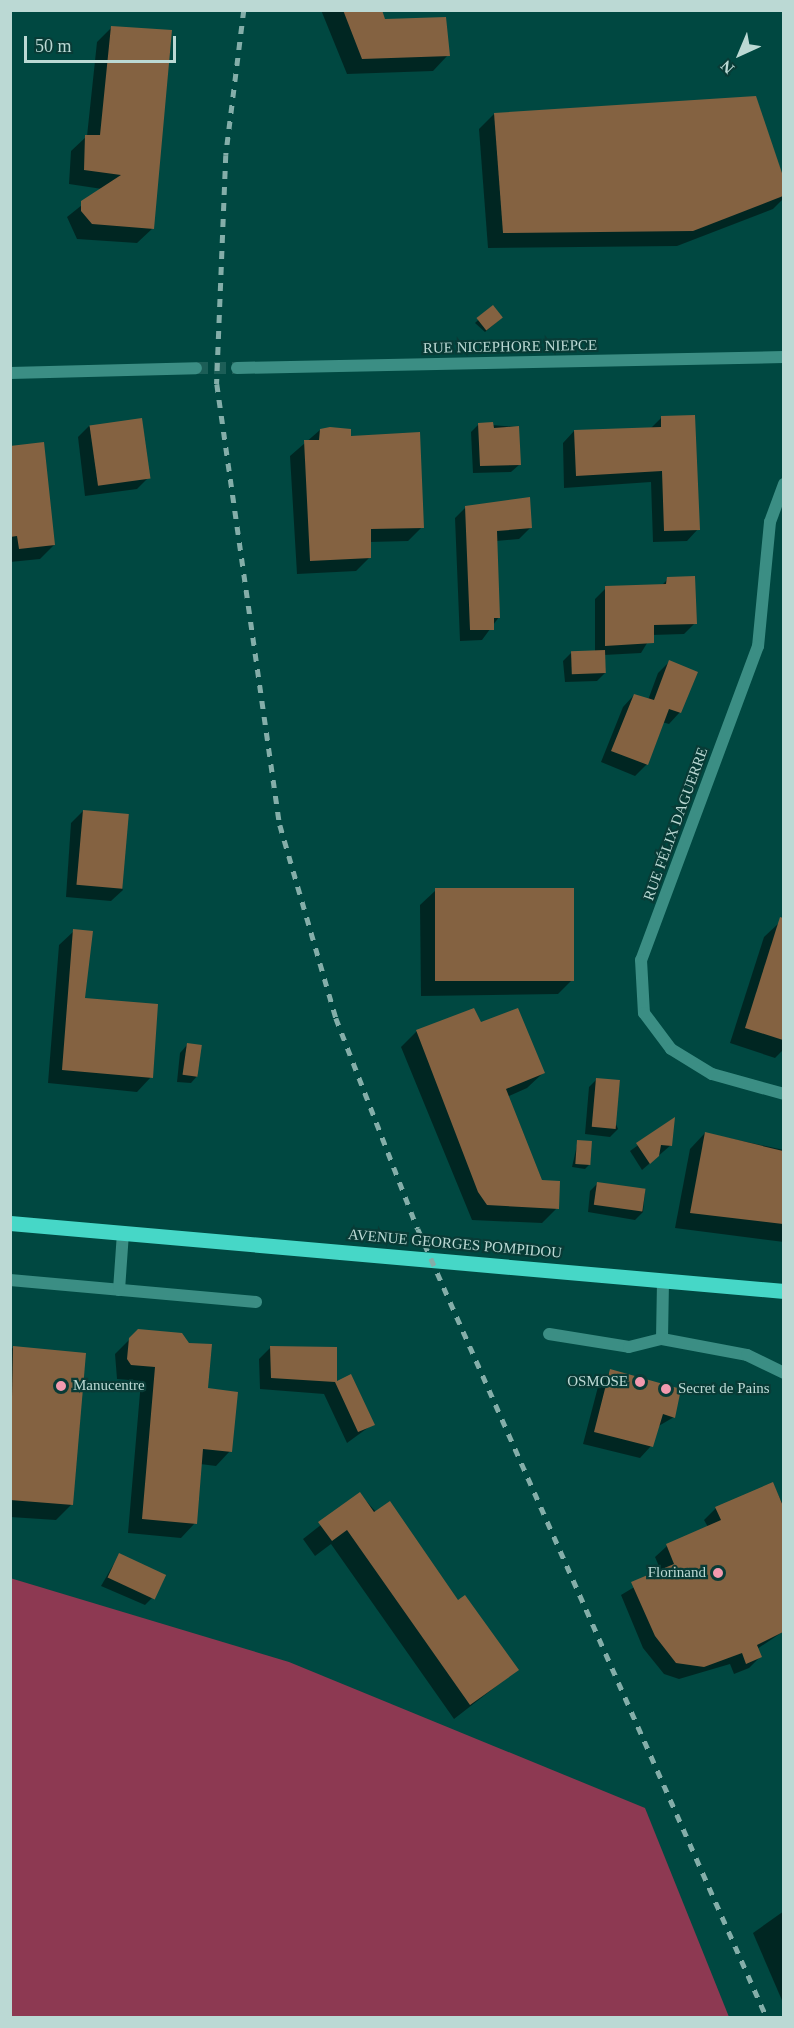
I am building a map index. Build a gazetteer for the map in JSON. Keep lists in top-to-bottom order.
{
  "streets": {
    "main road": ["AVENUE GEORGES POMPIDOU"],
    "street": ["RUE NICEPHORE NIEPCE", "RUE FÉLIX DAGUERRE"]
  },
  "places": [
    "OSMOSE",
    "Manucentre",
    "Secret de Pains",
    "Florinand"
  ],
  "scale_bar": "50 m",
  "north": "bottom left"
}
